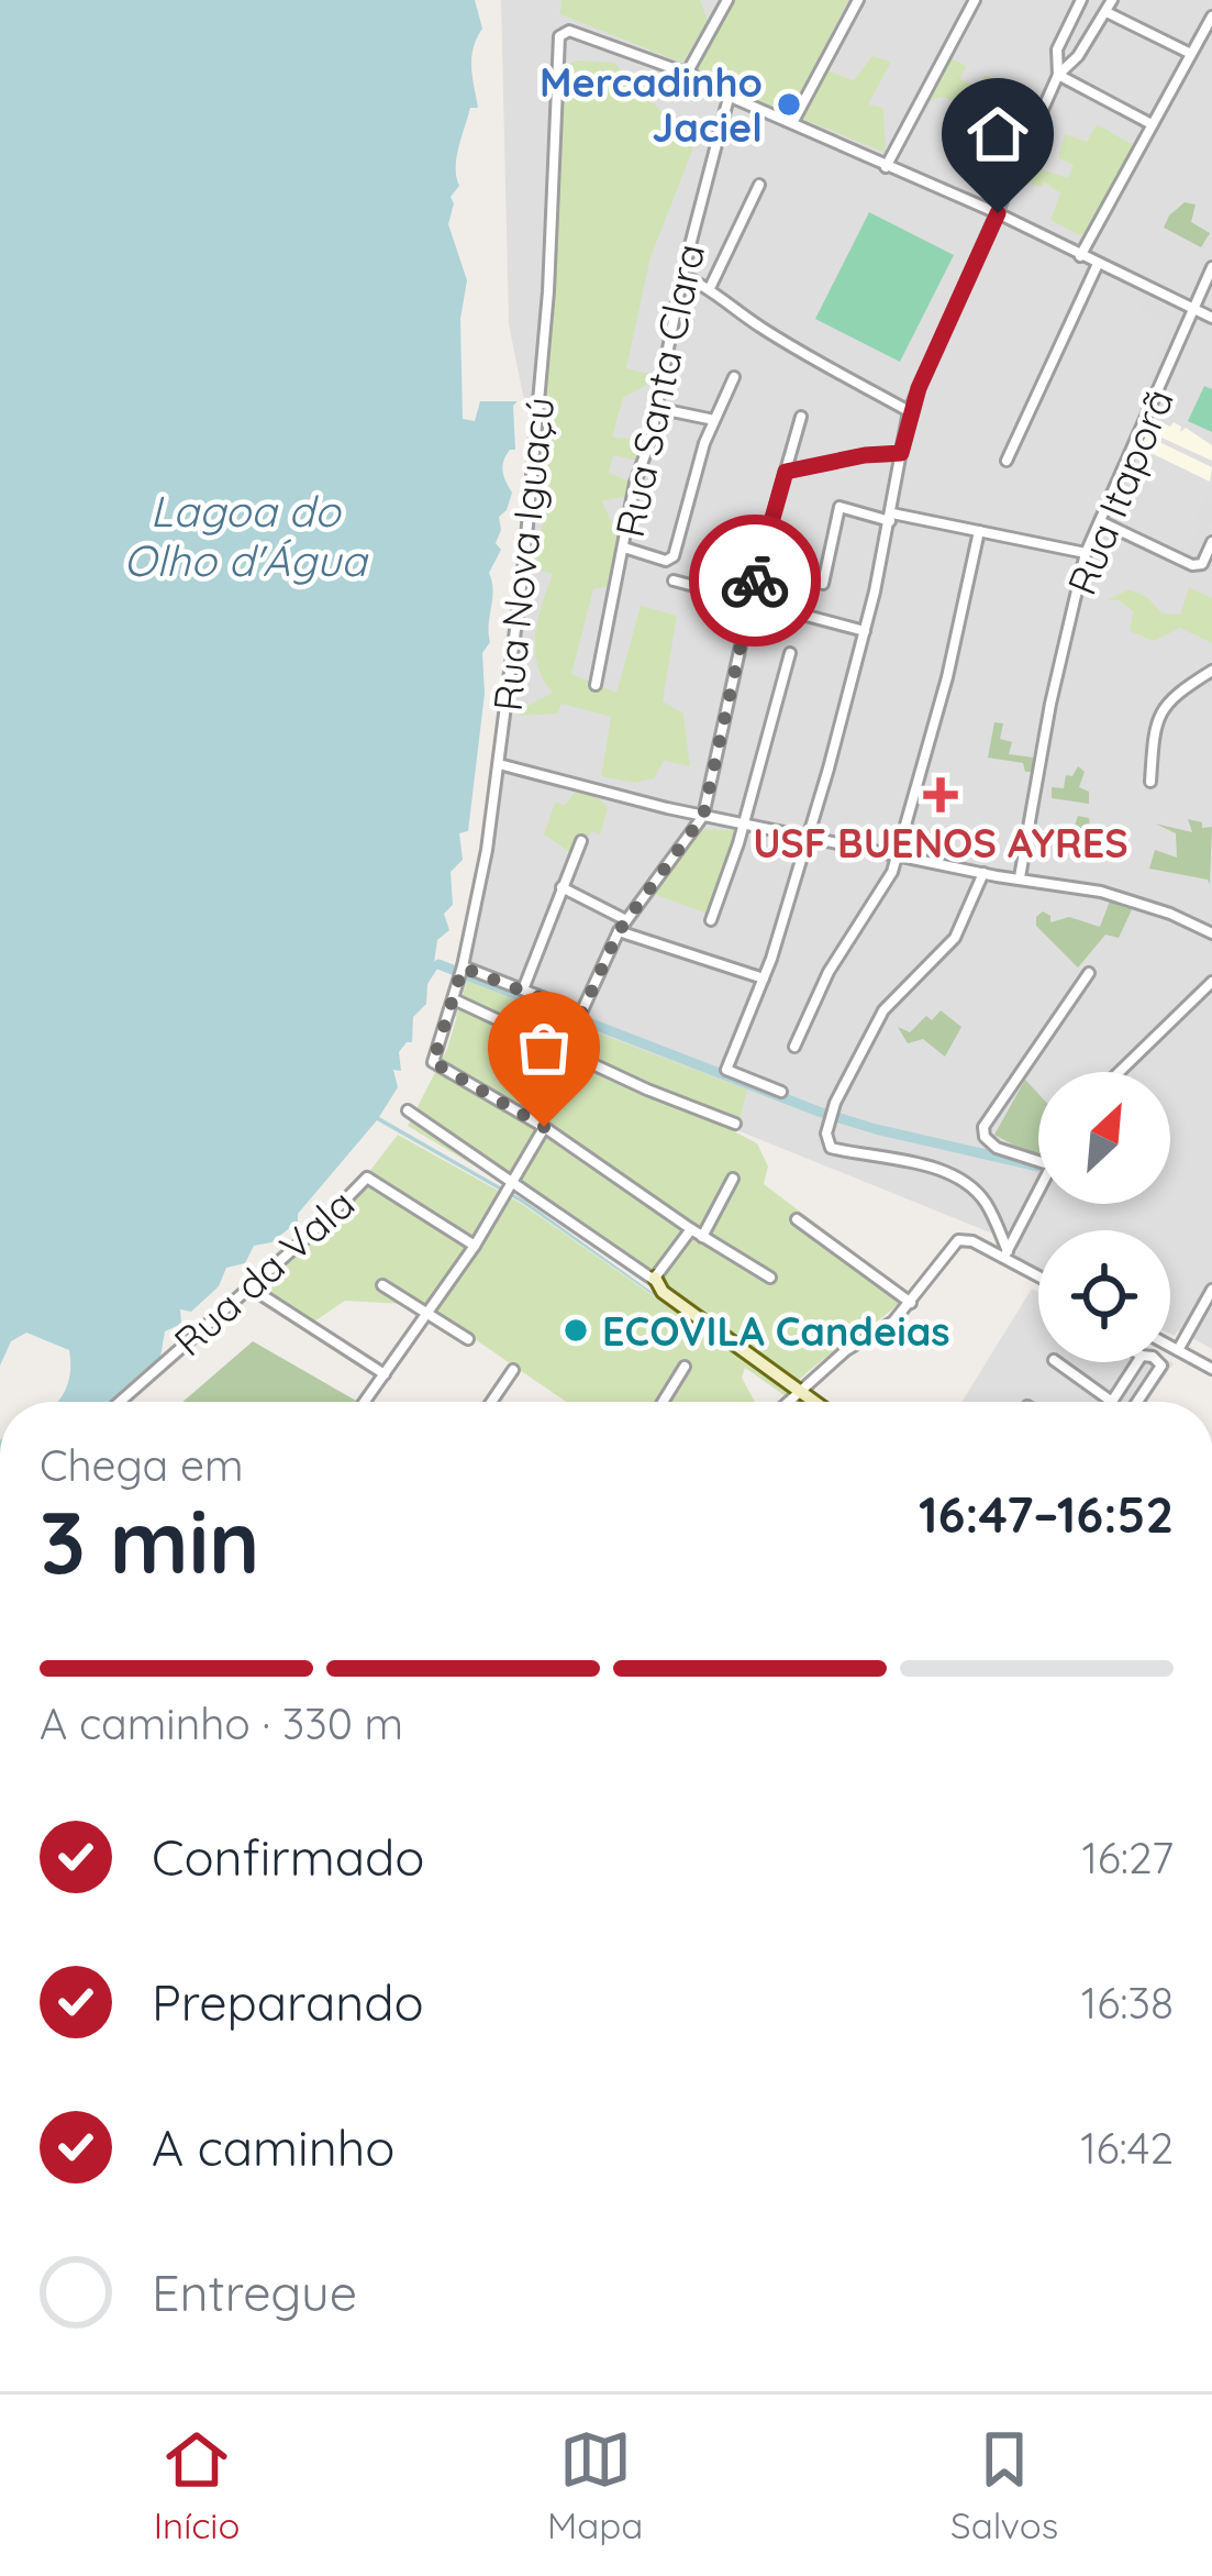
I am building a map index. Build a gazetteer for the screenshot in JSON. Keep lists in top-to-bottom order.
{
  "streets": {
    "street": [
      "Rua Santa Clara",
      "Rua Itaporã",
      "Rua Nova Iguaçú",
      "Rua da Vala"
    ]
  },
  "water": ["Lagoa do Olho d'Água"],
  "places": {
    "other": ["Mercadinho Jaciel", "ECOVILA Candeias"],
    "health": ["USF BUENOS AYRES"]
  },
  "north": "top right",
  "page": {
    "heading": ["3 min", "Chega em", "16:47–16:52"],
    "bar": "A caminho · 330 m",
    "list": [
      ["Confirmado", "16:27"],
      ["Preparando", "16:38"],
      ["A caminho", "16:42"],
      "Entregue"
    ],
    "tabs": ["Início", "Mapa", "Salvos"]
  }
}
